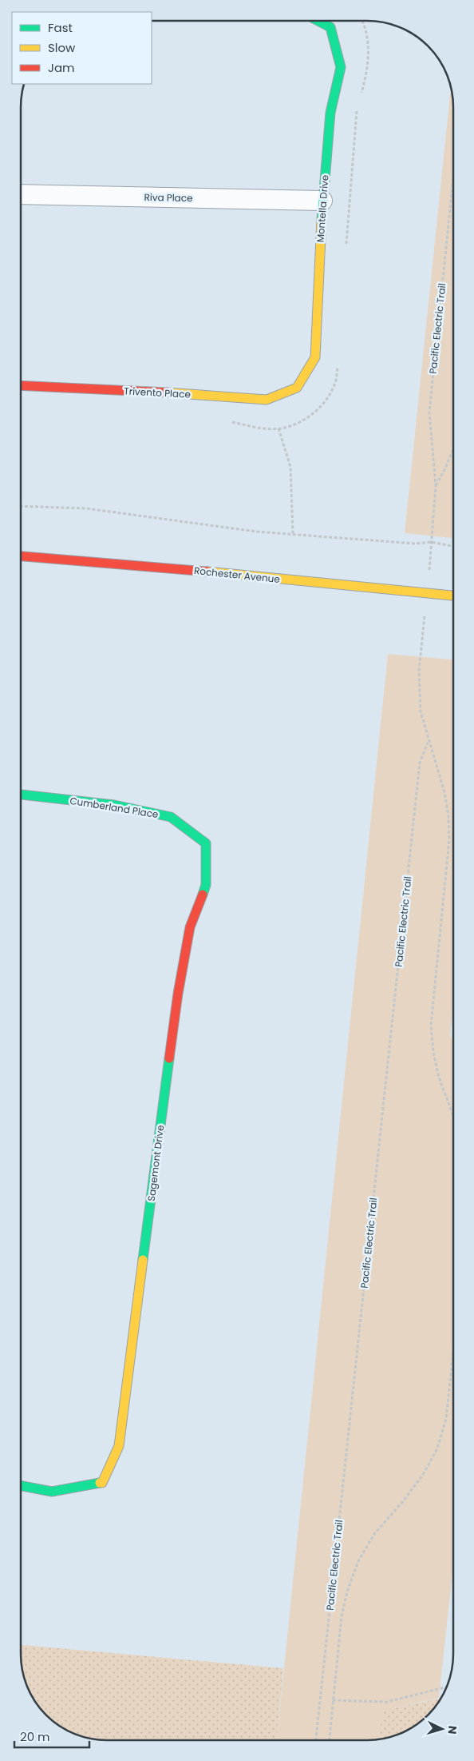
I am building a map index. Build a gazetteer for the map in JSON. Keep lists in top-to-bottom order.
{
  "streets": {
    "street": [
      "Riva Place",
      "Montella Drive",
      "Trivento Place",
      "Rochester Avenue",
      "Cumberland Place",
      "Sagemont Drive"
    ],
    "path": ["Pacific Electric Trail"]
  },
  "crossings": [
    ["Riva Place", "Montella Drive"],
    ["Montella Drive", "Trivento Place"],
    ["Cumberland Place", "Sagemont Drive"]
  ],
  "legend": ["Fast", "Slow", "Jam"],
  "scale_bar": "20 m",
  "north": "right"
}
